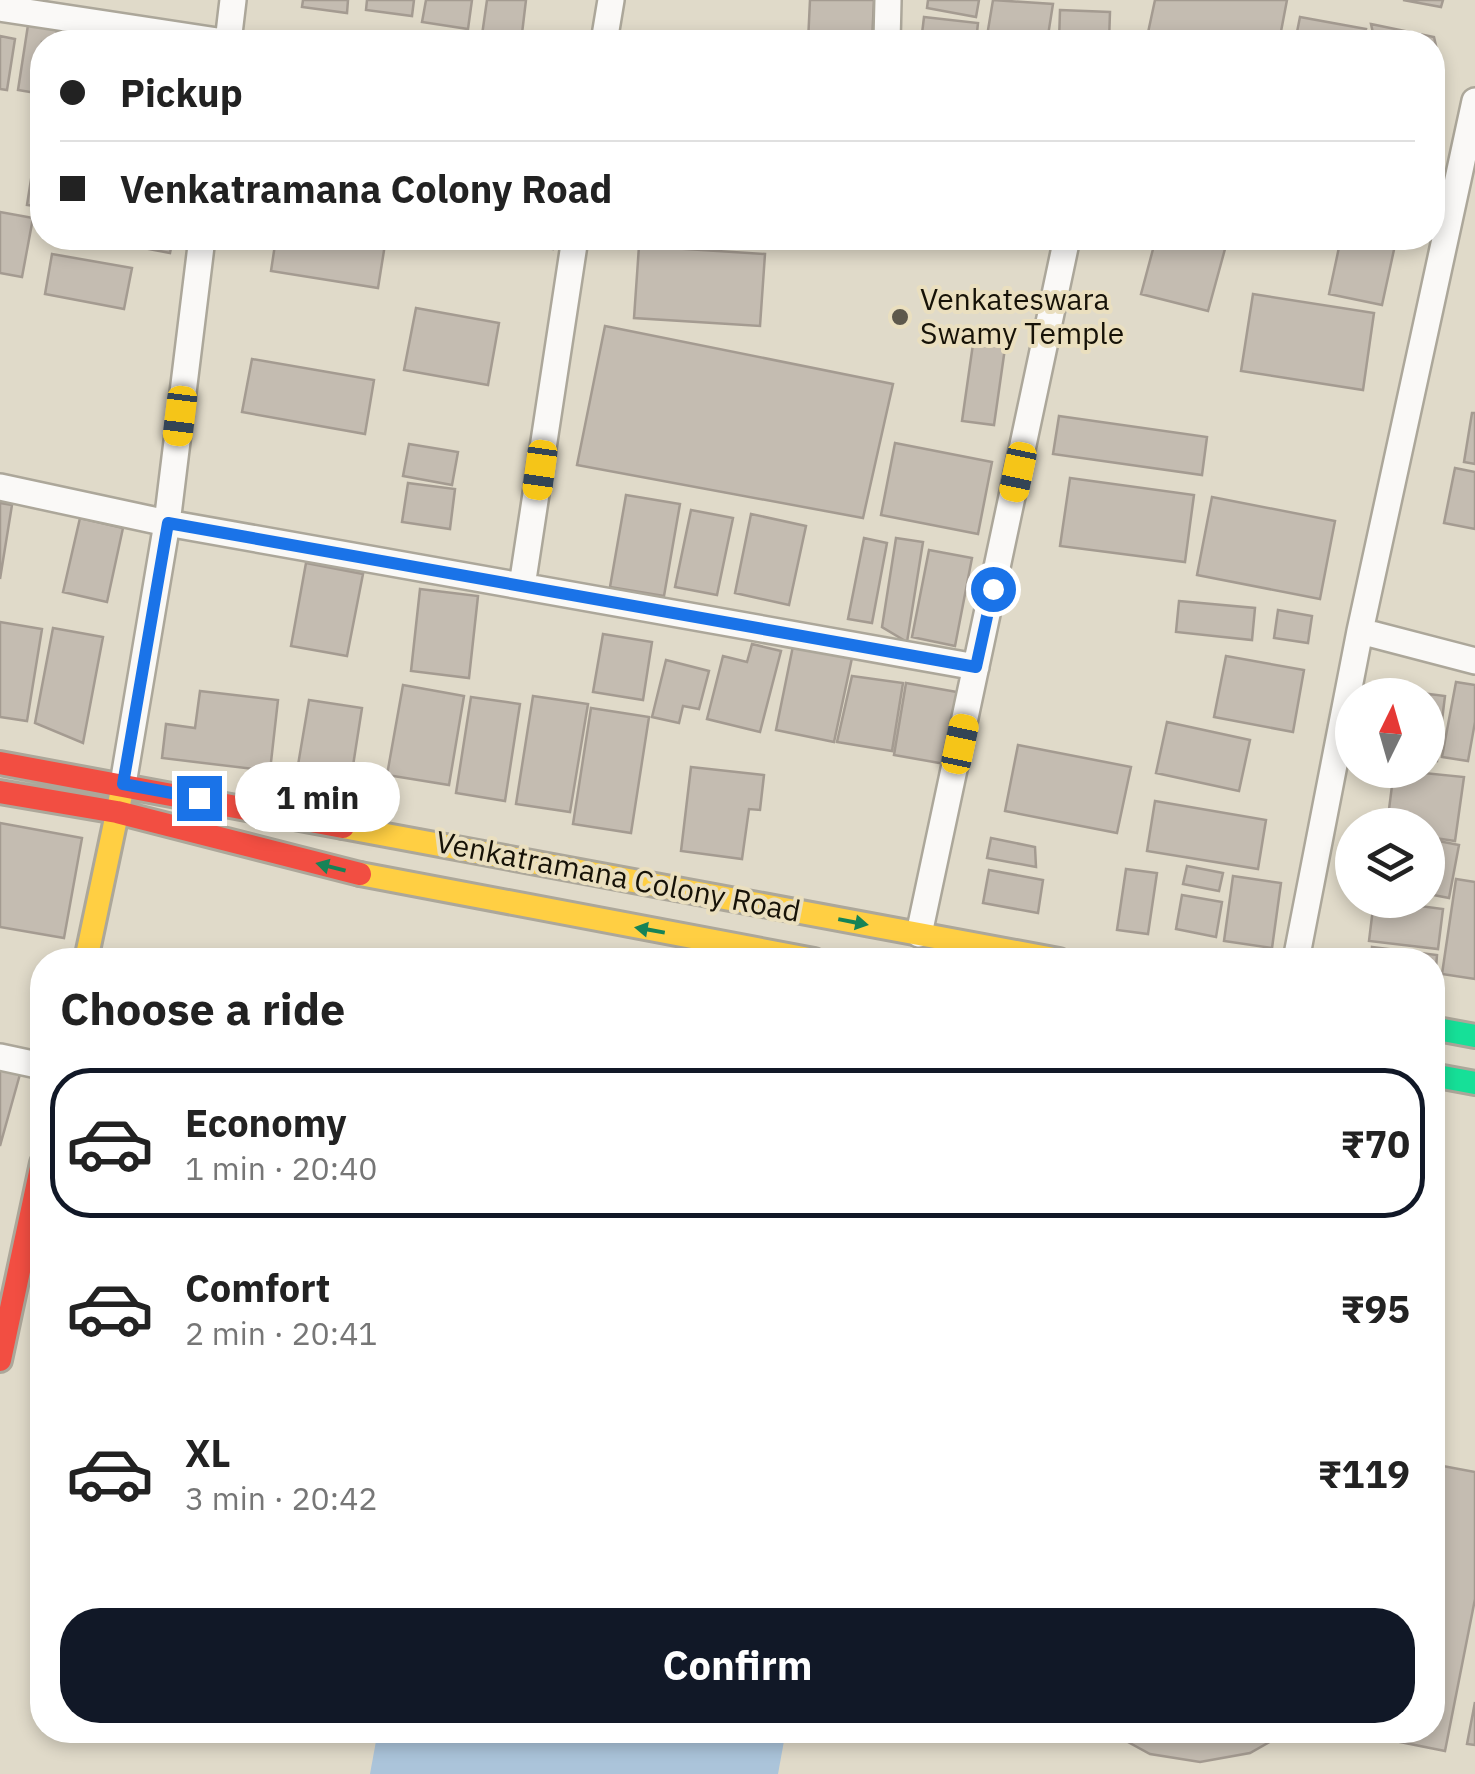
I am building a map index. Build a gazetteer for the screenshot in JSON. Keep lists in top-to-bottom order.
{
  "streets": {
    "main road": ["Venkatramana Colony Road"]
  },
  "places": ["Venkateswara Swamy Temple"],
  "north": "top",
  "page": {
    "banner": ["Pickup", "Venkatramana Colony Road"],
    "bubble": "1 min",
    "heading": "Choose a ride",
    "list": [
      {
        "name": "Economy",
        "note": "1 min · 20:40",
        "value": "₹70"
      },
      {
        "name": "Comfort",
        "note": "2 min · 20:41",
        "value": "₹95"
      },
      {
        "name": "XL",
        "note": "3 min · 20:42",
        "value": "₹119"
      }
    ],
    "buttons": "Confirm"
  }
}
